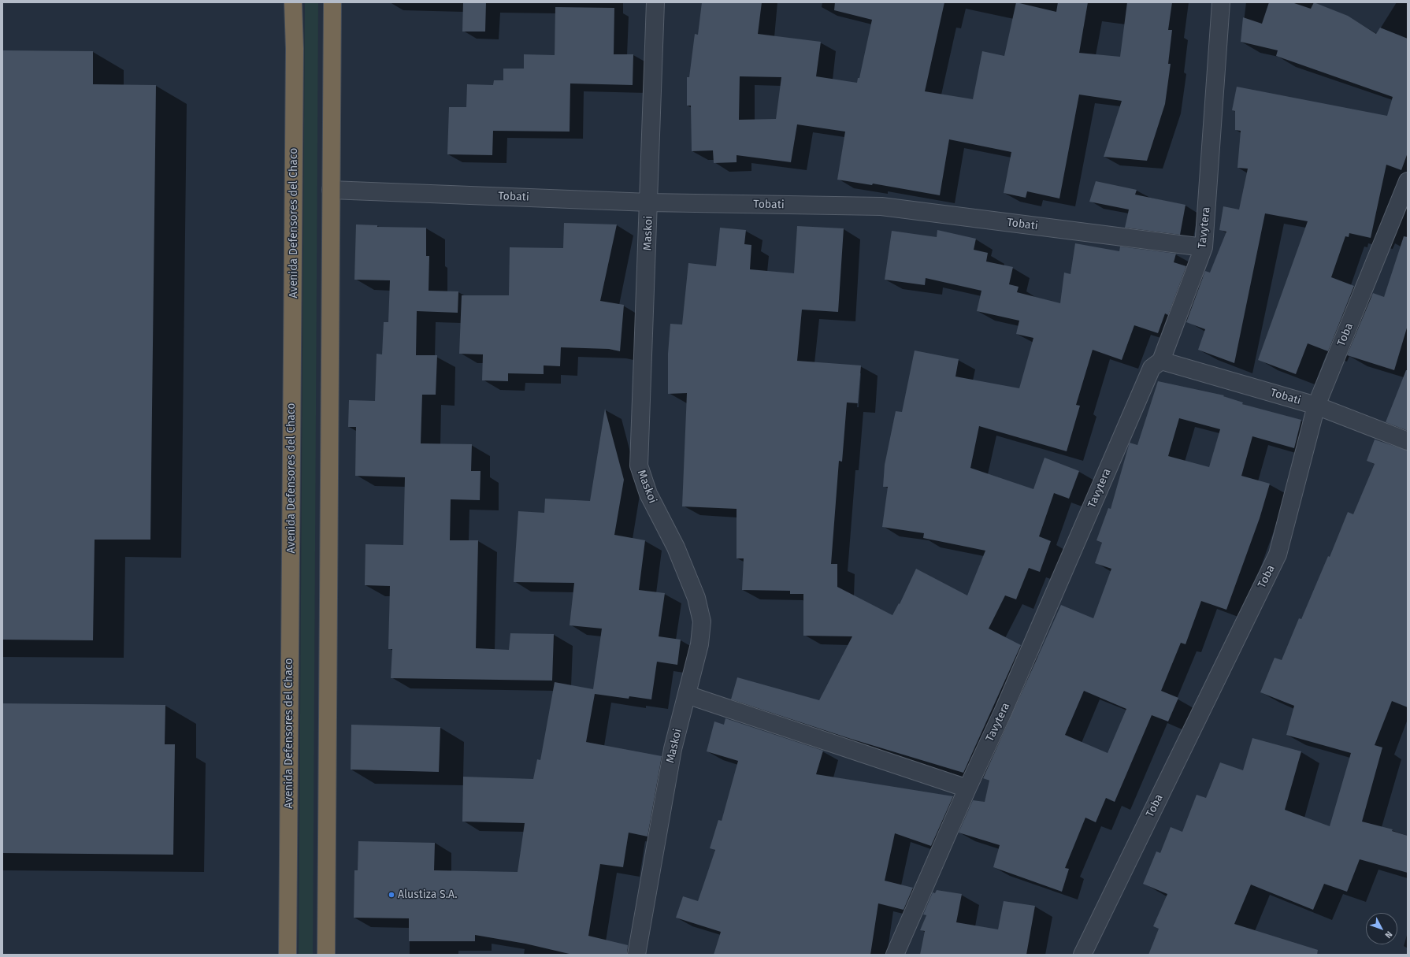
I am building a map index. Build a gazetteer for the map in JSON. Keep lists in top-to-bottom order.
{
  "streets": {
    "highway": ["Avenida Defensores del Chaco"],
    "street": [
      "Tobati",
      "Tavytera",
      "Maskoi",
      "Toba"
    ]
  },
  "crossings": [
    ["Tobati", "Tavytera"],
    ["Tobati", "Maskoi"],
    ["Tobati", "Toba"]
  ],
  "places": ["Alustiza S.A."],
  "north": "bottom right"
}
